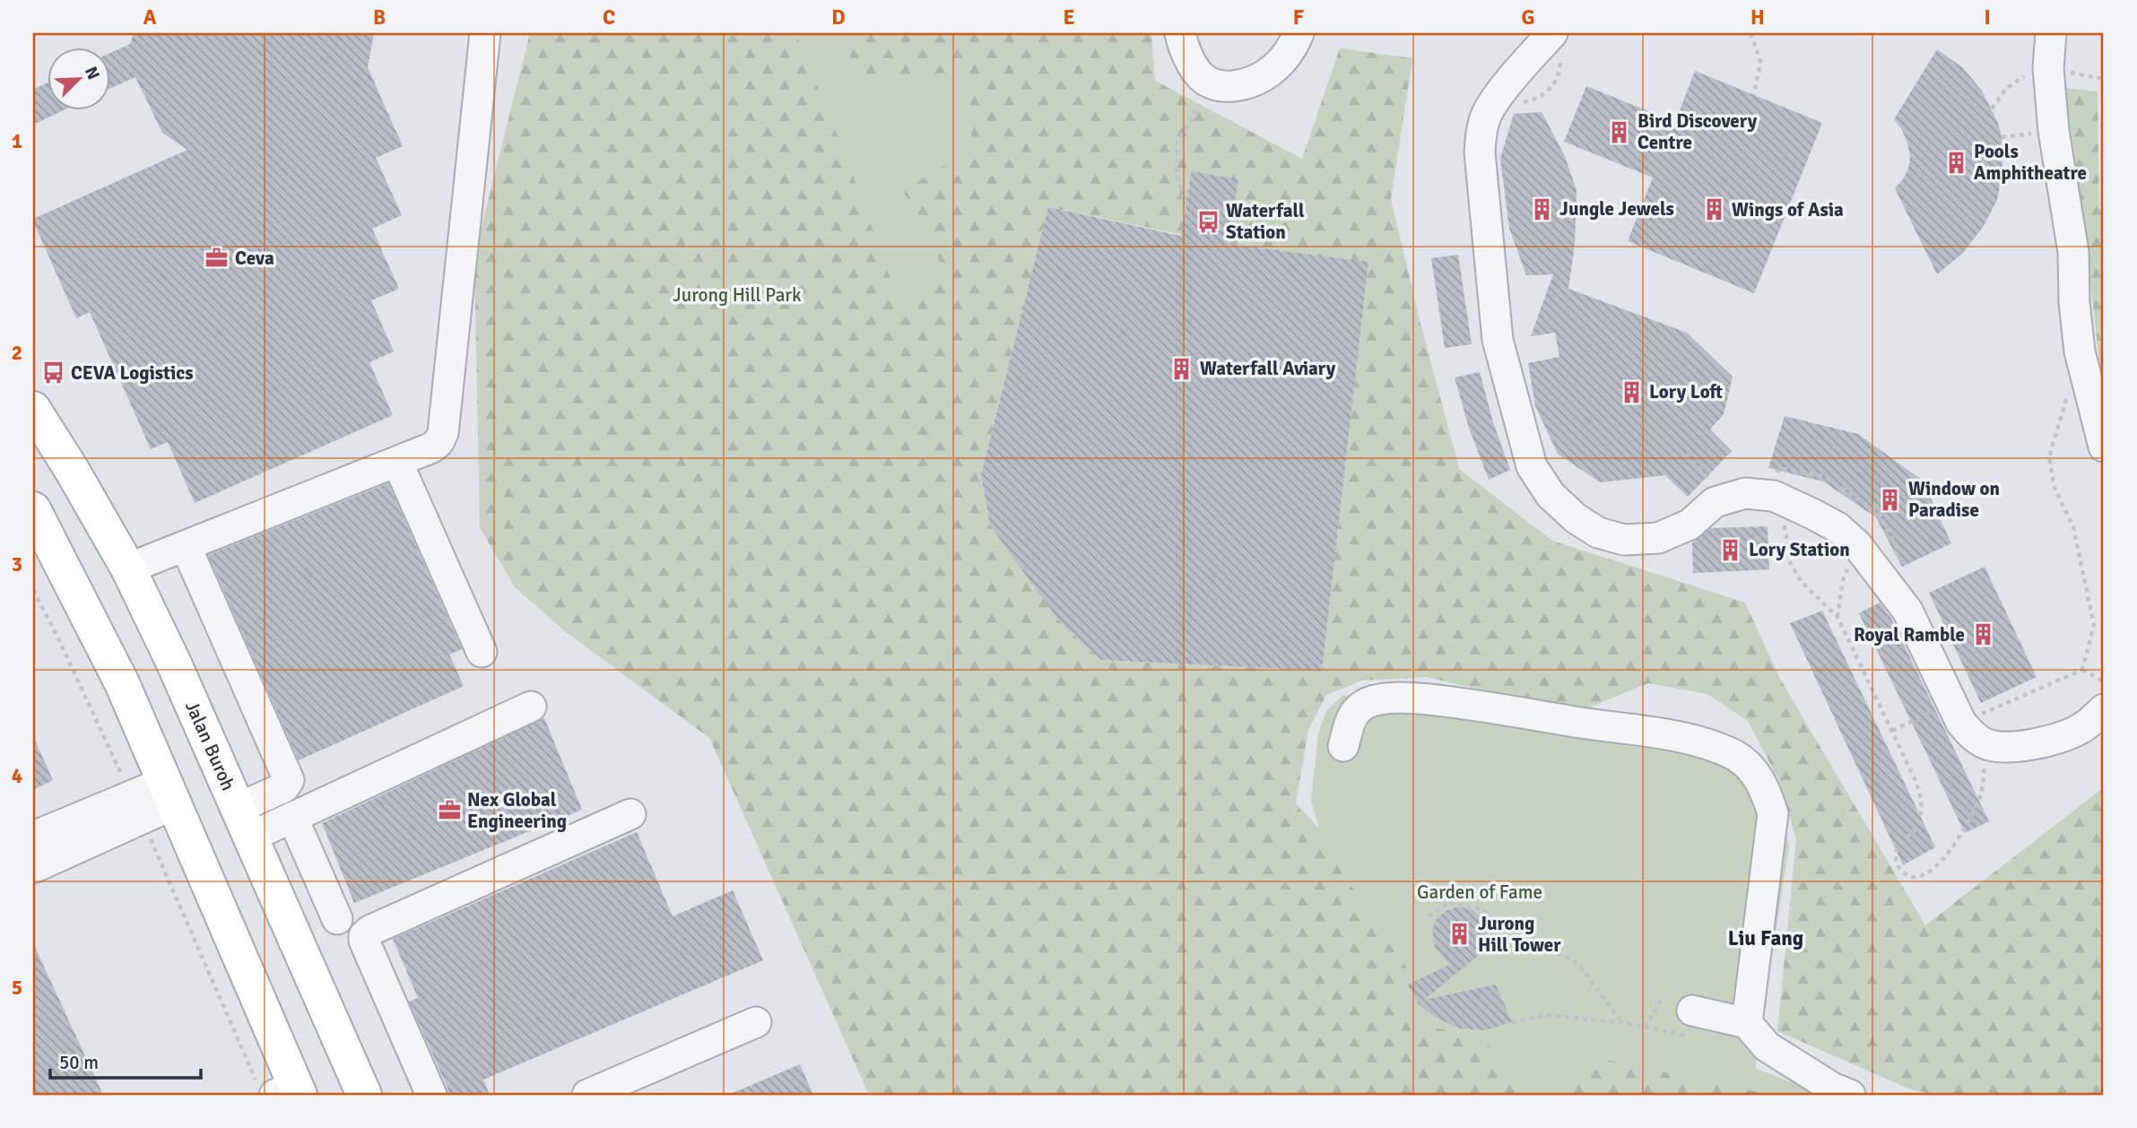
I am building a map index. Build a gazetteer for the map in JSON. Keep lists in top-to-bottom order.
{
  "streets": {
    "main road": ["Jalan Buroh"]
  },
  "districts": ["Liu Fang"],
  "parks": ["Jurong Hill Park", "Garden of Fame"],
  "places": {
    "building": [
      "Bird Discovery Centre",
      "Pools Amphitheatre",
      "Jungle Jewels",
      "Wings of Asia",
      "Waterfall Aviary",
      "Lory Loft",
      "Window on Paradise",
      "Lory Station",
      "Royal Ramble",
      "Jurong Hill Tower"
    ],
    "bus stop": ["Waterfall Station", "CEVA Logistics"],
    "office": ["Ceva", "Nex Global Engineering"]
  },
  "scale_bar": "50 m",
  "north": "top right",
  "grid": {
    "columns": [
      "A",
      "B",
      "C",
      "D",
      "E",
      "F",
      "G",
      "H",
      "I"
    ],
    "rows": [
      "1",
      "2",
      "3",
      "4",
      "5"
    ]
  }
}
